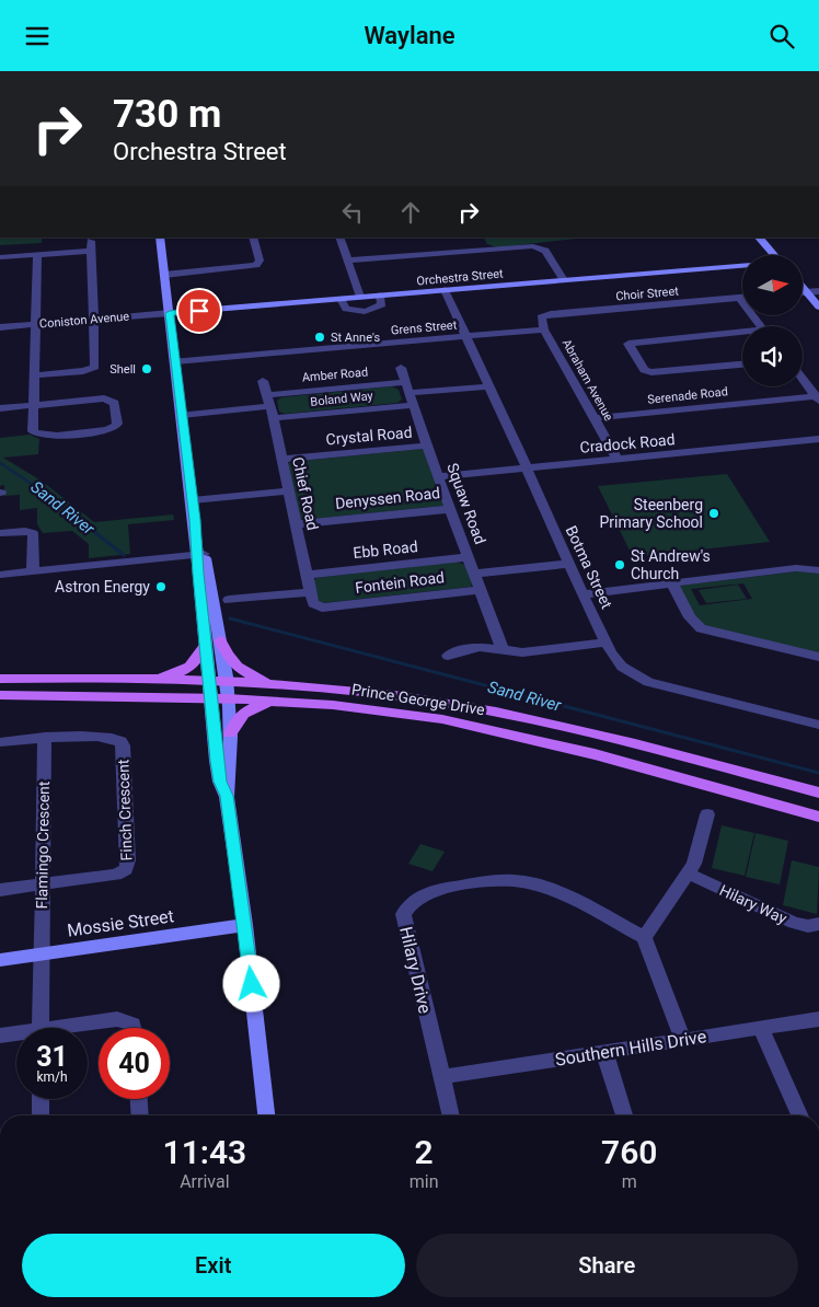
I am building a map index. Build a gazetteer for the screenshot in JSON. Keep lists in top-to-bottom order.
{
  "streets": {
    "main road": ["Prince George Drive"],
    "street": [
      "Orchestra Street",
      "Choir Street",
      "Coniston Avenue",
      "Grens Street",
      "Amber Road",
      "Abraham Avenue",
      "Serenade Road",
      "Boland Way",
      "Crystal Road",
      "Cradock Road",
      "Chief Road",
      "Denyssen Road",
      "Squaw Road",
      "Ebb Road",
      "Botma Street",
      "Fontein Road",
      "Finch Crescent",
      "Flamingo Crescent",
      "Hilary Way",
      "Mossie Street",
      "Hilary Drive",
      "Southern Hills Drive"
    ]
  },
  "crossings": [
    ["Orchestra Street", "Coniston Avenue"],
    ["Orchestra Street", "Botma Street"],
    ["Choir Street", "Abraham Avenue"],
    ["Grens Street", "Abraham Avenue"],
    ["Grens Street", "Botma Street"],
    ["Amber Road", "Boland Way"],
    ["Amber Road", "Chief Road"],
    ["Amber Road", "Squaw Road"],
    ["Abraham Avenue", "Serenade Road"],
    ["Abraham Avenue", "Cradock Road"],
    ["Boland Way", "Chief Road"],
    ["Boland Way", "Squaw Road"],
    ["Boland Way", "Botma Street"],
    ["Crystal Road", "Chief Road"],
    ["Crystal Road", "Squaw Road"],
    ["Cradock Road", "Squaw Road"],
    ["Cradock Road", "Botma Street"],
    ["Chief Road", "Denyssen Road"],
    ["Chief Road", "Ebb Road"],
    ["Chief Road", "Fontein Road"],
    ["Denyssen Road", "Squaw Road"],
    ["Squaw Road", "Ebb Road"],
    ["Squaw Road", "Fontein Road"],
    ["Finch Crescent", "Flamingo Crescent"],
    ["Flamingo Crescent", "Mossie Street"],
    ["Hilary Drive", "Southern Hills Drive"]
  ],
  "water": ["Sand River"],
  "places": [
    "St Anne's",
    "Shell",
    "Steenberg Primary School",
    "St Andrew's Church",
    "Astron Energy"
  ],
  "north": "right",
  "page": {
    "header": "Waylane",
    "turn": ["730 m", "Orchestra Street"],
    "speed": "31 km/h",
    "limit": "40",
    "eta": [
      "11:43",
      "Arrival",
      "2",
      "min",
      "760",
      "m"
    ],
    "buttons": ["Exit", "Share"]
  }
}
